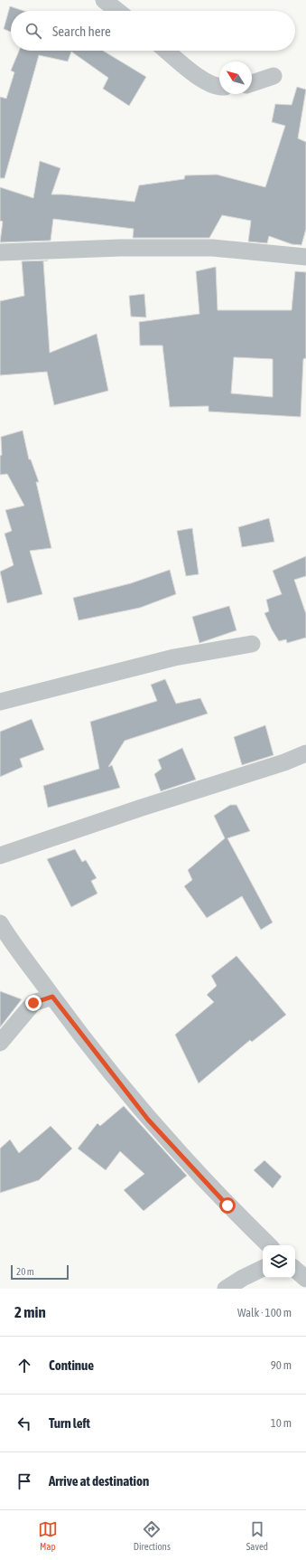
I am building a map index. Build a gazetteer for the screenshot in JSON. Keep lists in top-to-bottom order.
{
  "scale_bar": "20 m",
  "north": "top left",
  "page": {
    "search": "Search here",
    "scale": "20 m",
    "heading": ["2 min", "Walk · 100 m"],
    "list": [
      ["Continue", "90 m"],
      ["Turn left", "10 m"],
      "Arrive at destination"
    ],
    "nav": ["Map", "Directions", "Saved"]
  }
}
